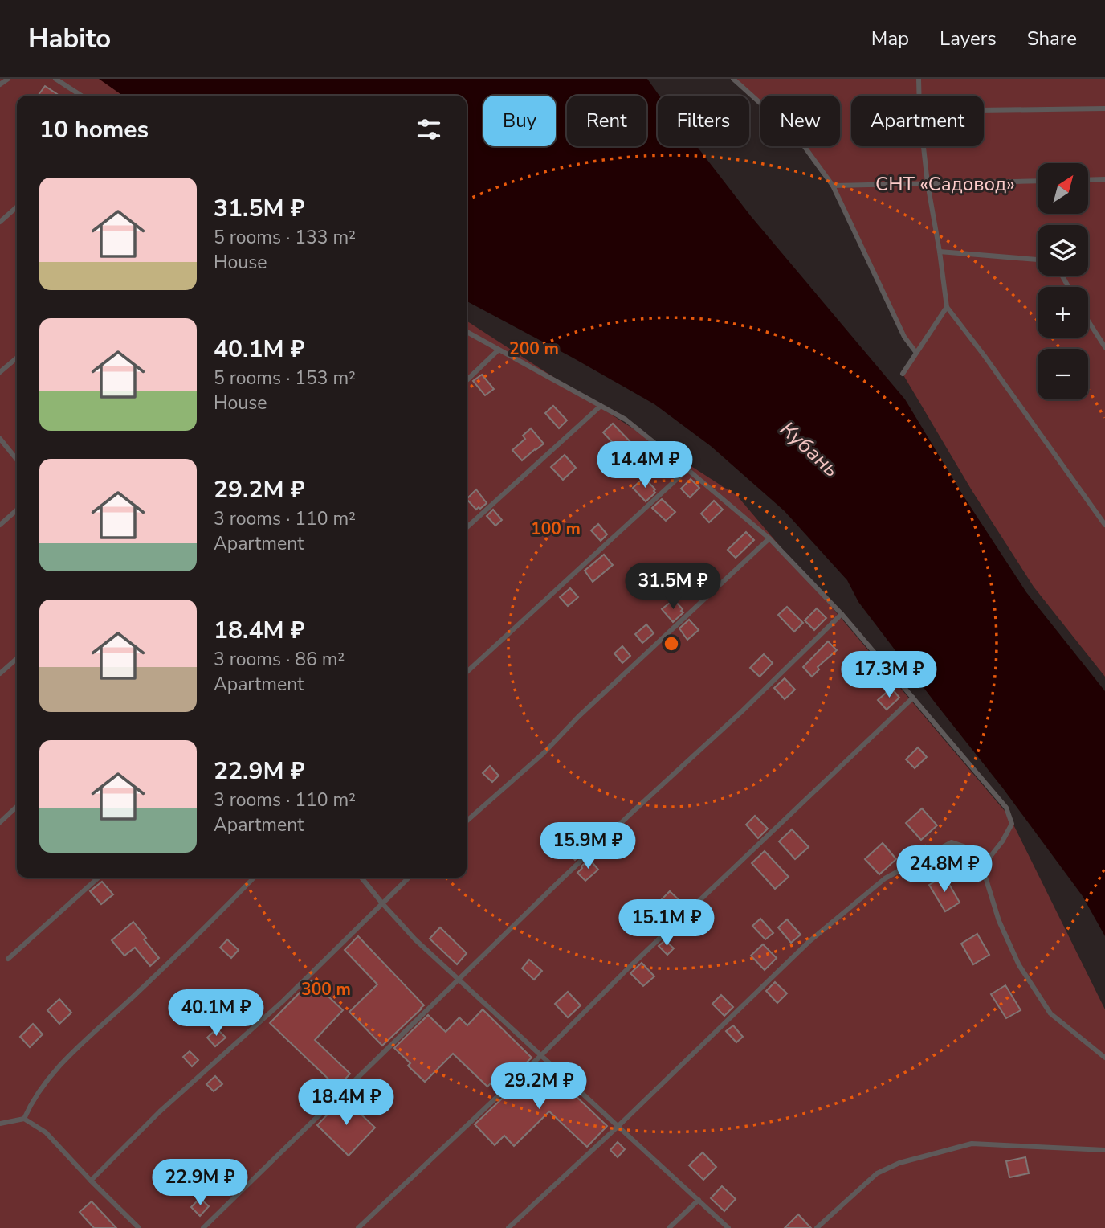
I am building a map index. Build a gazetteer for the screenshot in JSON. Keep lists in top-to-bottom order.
{
  "water": ["Кубань"],
  "parks": ["СНТ «Садовод»"],
  "north": "top right",
  "page": {
    "header": "Habito",
    "nav": ["Map", "Layers", "Share"],
    "chip": [
      "Buy",
      "Rent",
      "Filters",
      "New",
      "Apartment"
    ],
    "heading": "10 homes",
    "map_buttons": ["+", "−"],
    "list": [
      {
        "name": "31.5M ₽",
        "note": "5 rooms · 133 m² · House"
      },
      {
        "name": "40.1M ₽",
        "note": "5 rooms · 153 m² · House"
      },
      {
        "name": "29.2M ₽",
        "note": "3 rooms · 110 m² · Apartment"
      },
      {
        "name": "18.4M ₽",
        "note": "3 rooms · 86 m² · Apartment"
      },
      {
        "name": "22.9M ₽",
        "note": "3 rooms · 110 m² · Apartment"
      }
    ],
    "price": [
      "14.4M ₽",
      "31.5M ₽",
      "17.3M ₽",
      "15.9M ₽",
      "24.8M ₽",
      "15.1M ₽",
      "40.1M ₽",
      "29.2M ₽",
      "18.4M ₽",
      "22.9M ₽"
    ]
  },
  "rings": ["200 m", "100 m", "300 m"]
}
